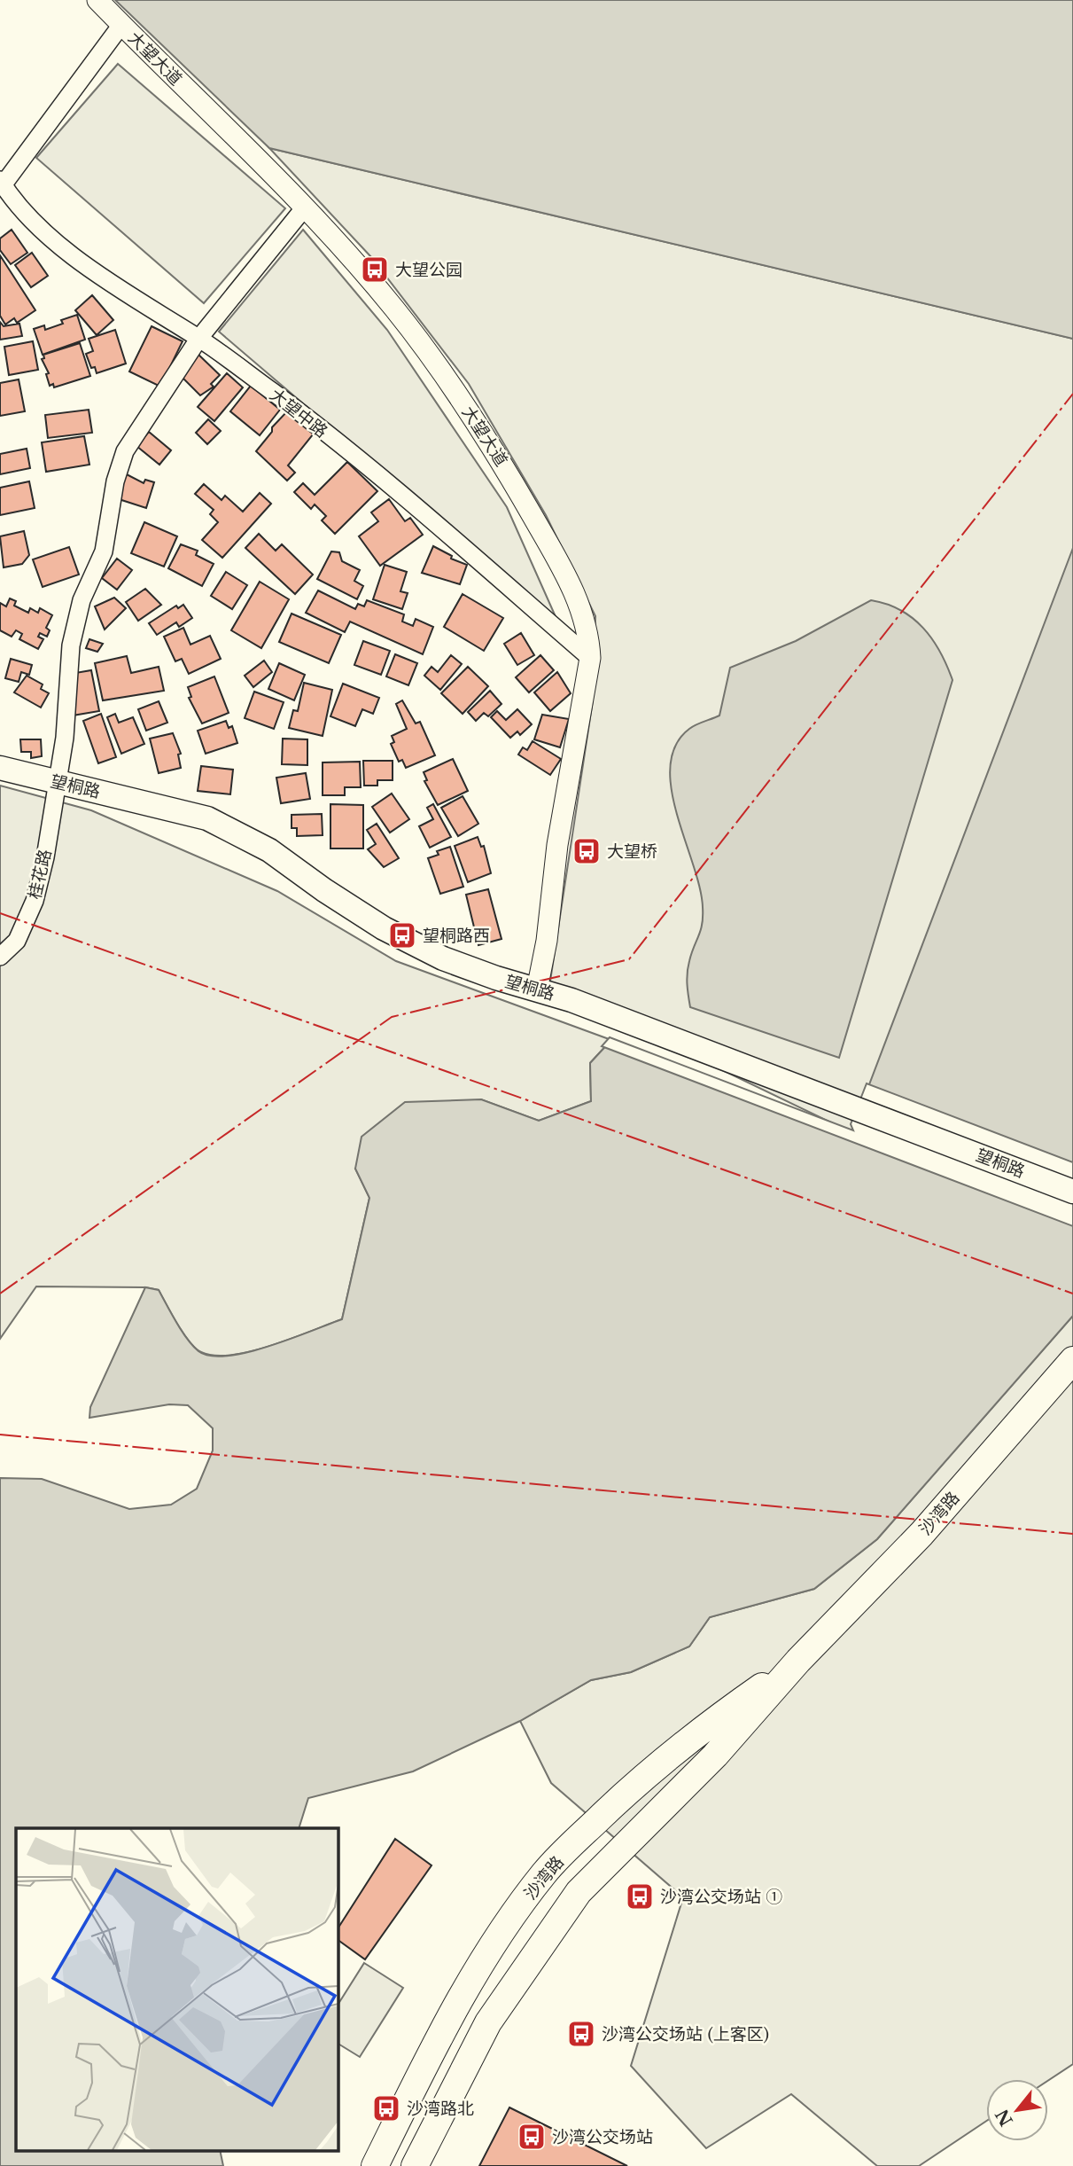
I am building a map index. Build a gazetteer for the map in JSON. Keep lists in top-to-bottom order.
{
  "streets": {
    "main road": ["望桐路", "沙湾路"],
    "street": ["大望大道", "大望中路", "桂花路"]
  },
  "crossings": [
    ["大望大道", "大望中路"],
    ["大望大道", "望桐路"],
    ["大望大道", "桂花路"],
    ["大望中路", "桂花路"],
    ["望桐路", "桂花路"]
  ],
  "places": {
    "bus stop": [
      "大望公园",
      "大望桥",
      "望桐路西",
      "沙湾公交场站 ①",
      "沙湾公交场站 (上客区)",
      "沙湾路北",
      "沙湾公交场站"
    ]
  },
  "north": "bottom left"
}
